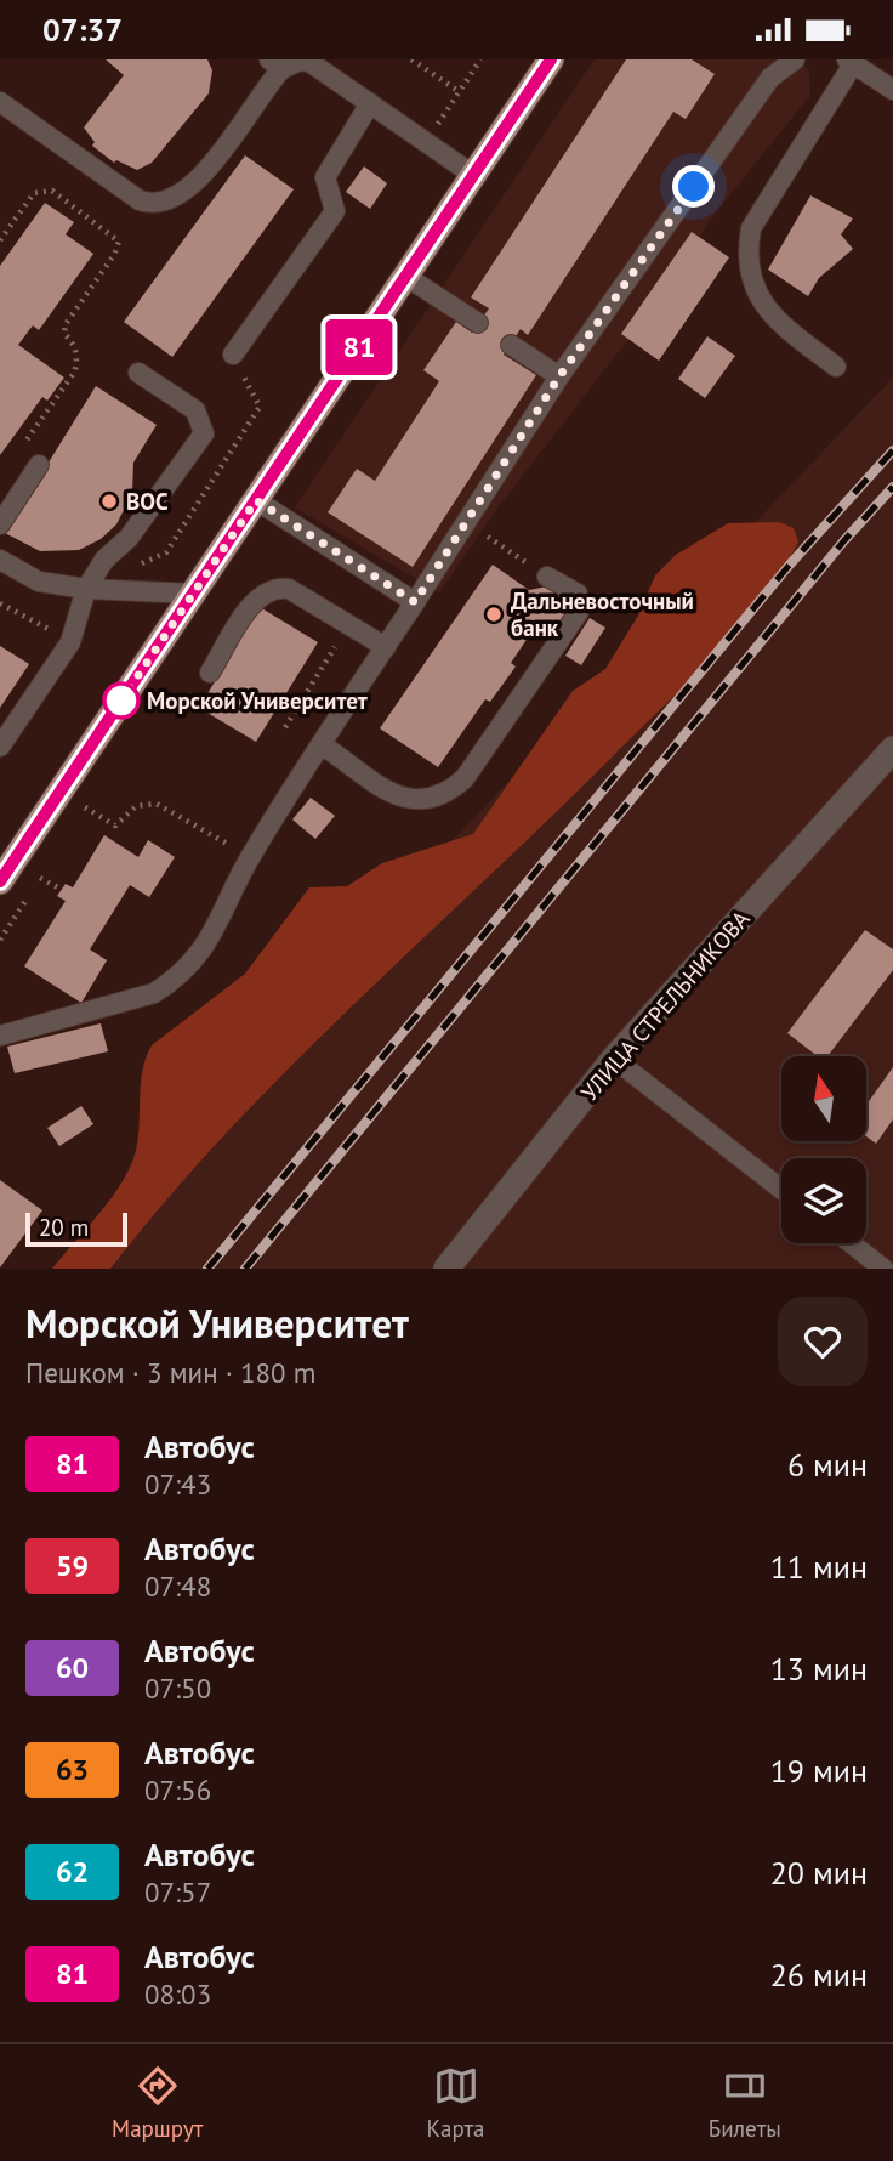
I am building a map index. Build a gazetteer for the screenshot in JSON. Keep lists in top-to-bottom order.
{
  "streets": {
    "street": ["УЛИЦА СТРЕЛЬНИКОВА"]
  },
  "places": ["BOC", "Дальневосточный банк", "Морской Университет"],
  "lines": ["bus line 81"],
  "scale_bar": "20 m",
  "north": "top",
  "page": {
    "status": "07:37",
    "on_map": "81",
    "scale": "20 m",
    "heading": ["Морской Университет", "Пешком · 3 мин · 180 m"],
    "list": [
      {
        "mark": "81",
        "name": "Автобус",
        "note": "07:43",
        "value": "6 мин"
      },
      {
        "mark": "59",
        "name": "Автобус",
        "note": "07:48",
        "value": "11 мин"
      },
      {
        "mark": "60",
        "name": "Автобус",
        "note": "07:50",
        "value": "13 мин"
      },
      {
        "mark": "63",
        "name": "Автобус",
        "note": "07:56",
        "value": "19 мин"
      },
      {
        "mark": "62",
        "name": "Автобус",
        "note": "07:57",
        "value": "20 мин"
      },
      {
        "mark": "81",
        "name": "Автобус",
        "note": "08:03",
        "value": "26 мин"
      }
    ],
    "tabs": ["Маршрут", "Карта", "Билеты"]
  }
}
